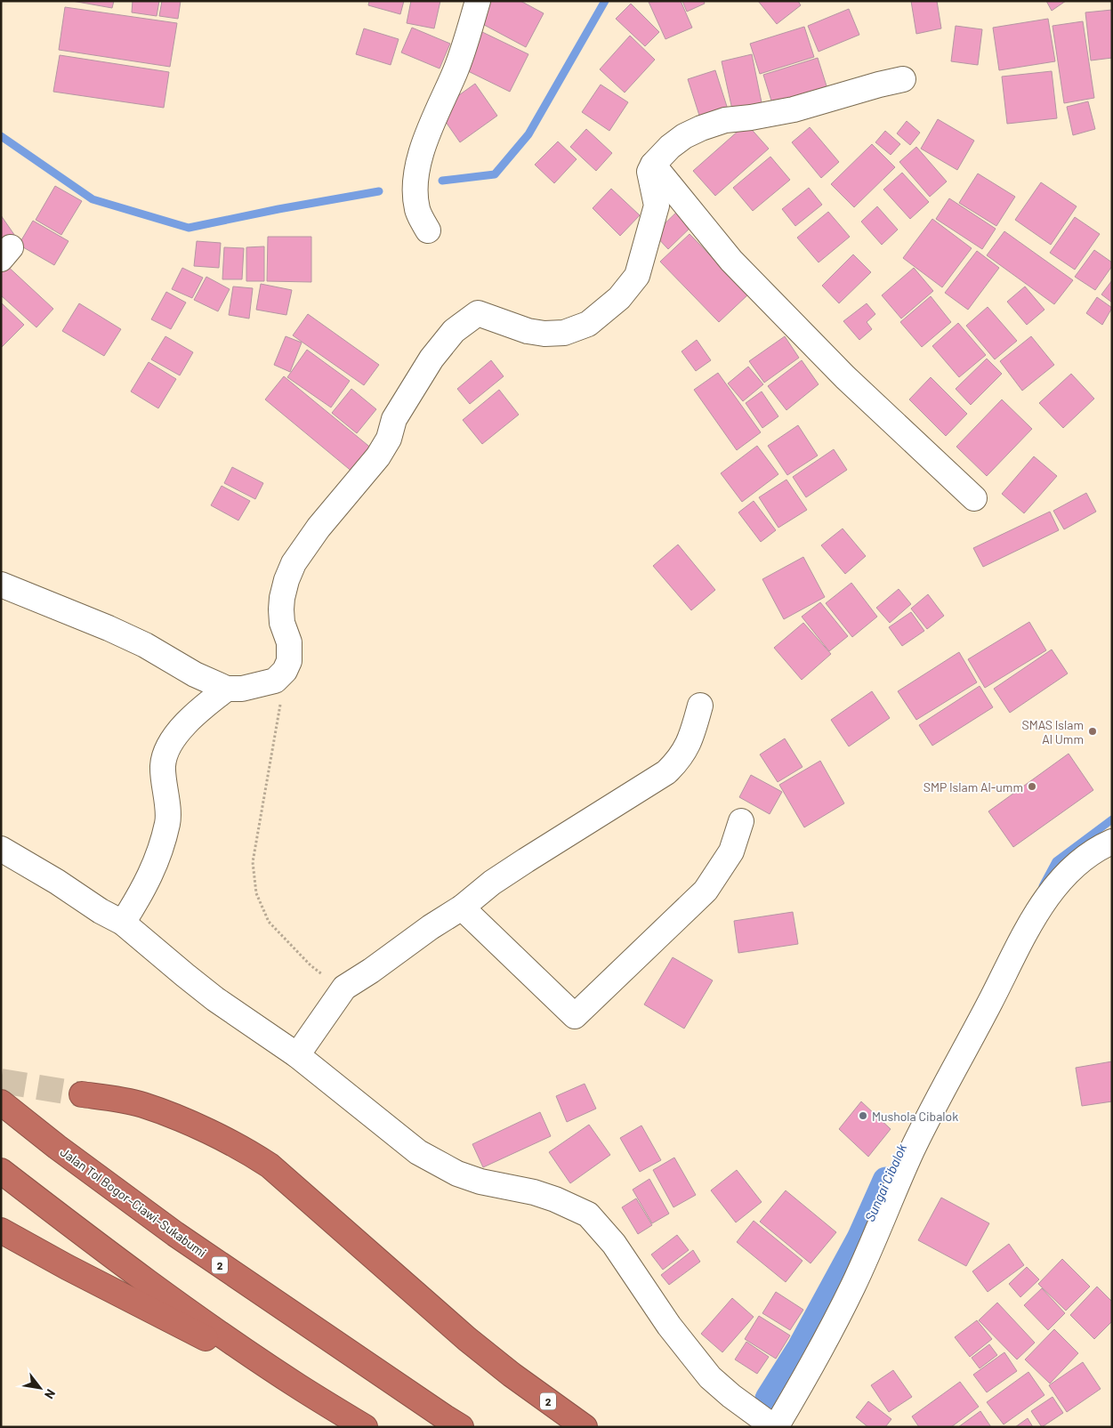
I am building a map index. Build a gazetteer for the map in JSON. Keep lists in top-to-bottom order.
{
  "streets": {
    "highway": ["Jalan Tol Bogor–Ciawi–Sukabumi", "2"]
  },
  "water": ["Sungai Cibalok"],
  "places": ["SMAS Islam Al Umm", "SMP Islam Al-umm", "Mushola Cibalok"],
  "north": "bottom right"
}
